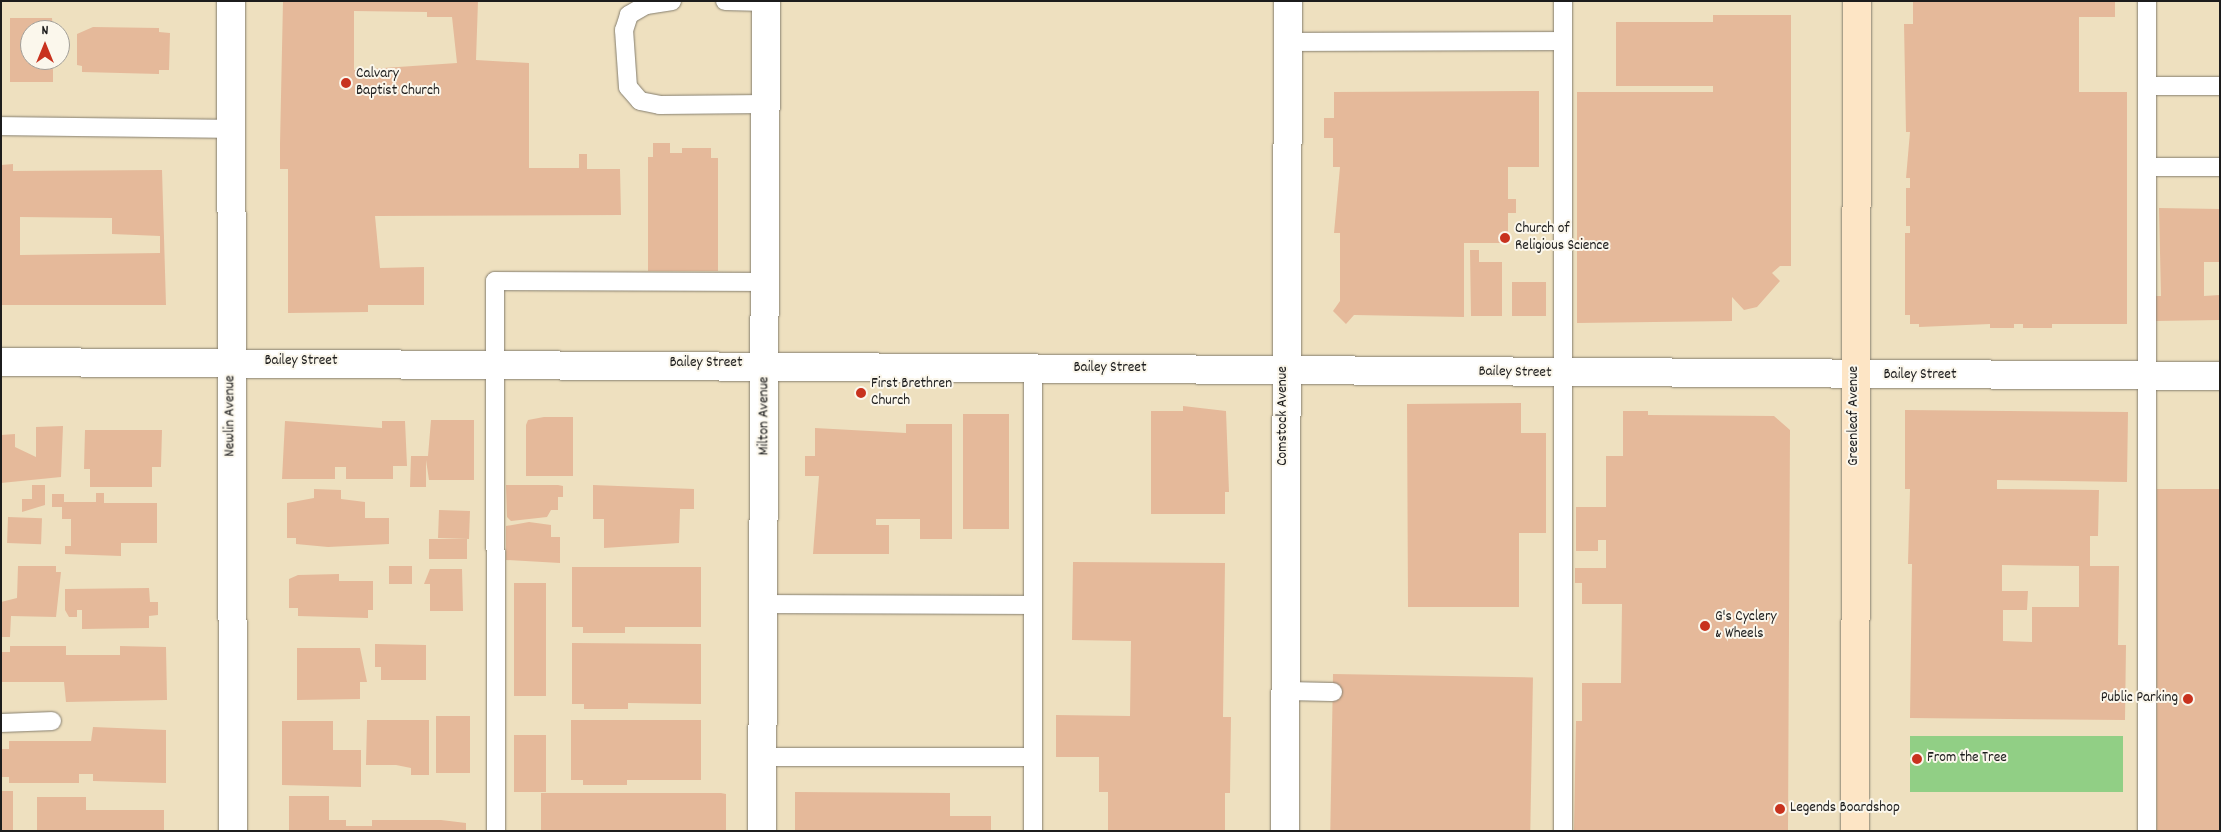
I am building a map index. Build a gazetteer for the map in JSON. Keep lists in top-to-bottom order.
{
  "streets": {
    "street": [
      "Bailey Street",
      "Newlin Avenue",
      "Milton Avenue",
      "Comstock Avenue",
      "Greenleaf Avenue"
    ]
  },
  "crossings": [
    ["Bailey Street", "Newlin Avenue"],
    ["Bailey Street", "Milton Avenue"],
    ["Bailey Street", "Comstock Avenue"],
    ["Bailey Street", "Greenleaf Avenue"]
  ],
  "places": [
    "Calvary Baptist Church",
    "Church of Religious Science",
    "First Brethren Church",
    "G's Cyclery & Wheels",
    "Public Parking",
    "From the Tree",
    "Legends Boardshop"
  ],
  "north": "top"
}
